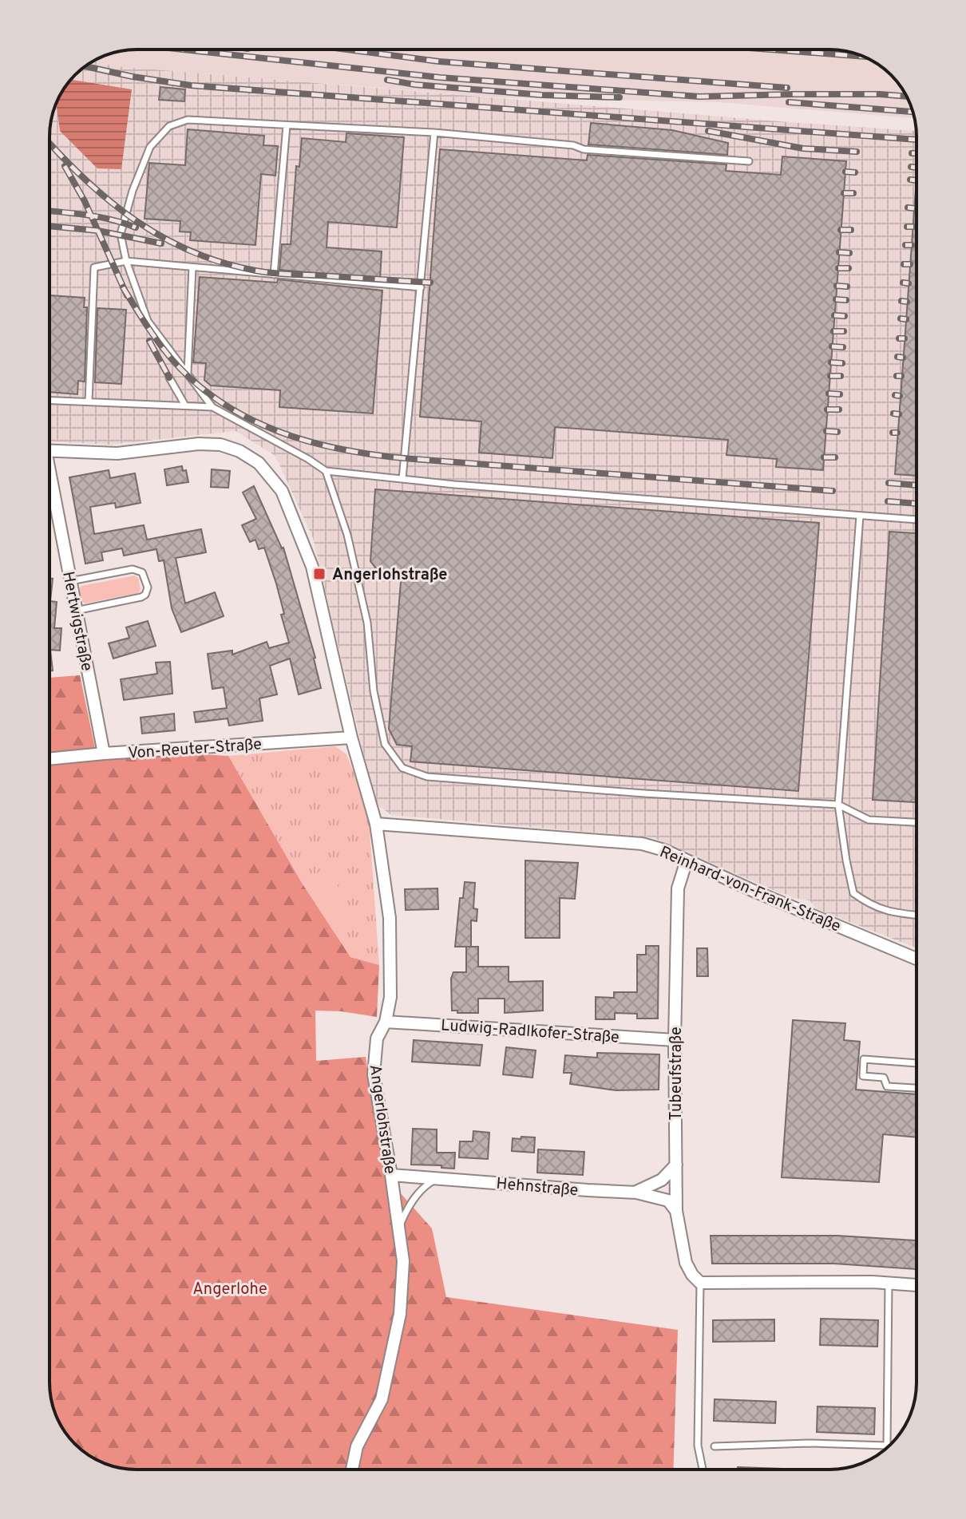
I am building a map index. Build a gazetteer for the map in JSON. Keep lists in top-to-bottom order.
{
  "streets": {
    "street": [
      "Hertwigstraße",
      "Von-Reuter-Straße",
      "Reinhard-von-Frank-Straße",
      "Ludwig-Radlkofer-Straße",
      "Tubeufstraße",
      "Angerlohstraße",
      "Hehnstraße"
    ]
  },
  "crossings": [
    ["Hertwigstraße", "Von-Reuter-Straße"],
    ["Von-Reuter-Straße", "Angerlohstraße"],
    ["Reinhard-von-Frank-Straße", "Tubeufstraße"],
    ["Reinhard-von-Frank-Straße", "Angerlohstraße"],
    ["Ludwig-Radlkofer-Straße", "Tubeufstraße"],
    ["Ludwig-Radlkofer-Straße", "Angerlohstraße"],
    ["Tubeufstraße", "Hehnstraße"],
    ["Angerlohstraße", "Hehnstraße"]
  ],
  "parks": ["Angerlohe"],
  "places": {
    "transit": ["Angerlohstraße"]
  }
}
